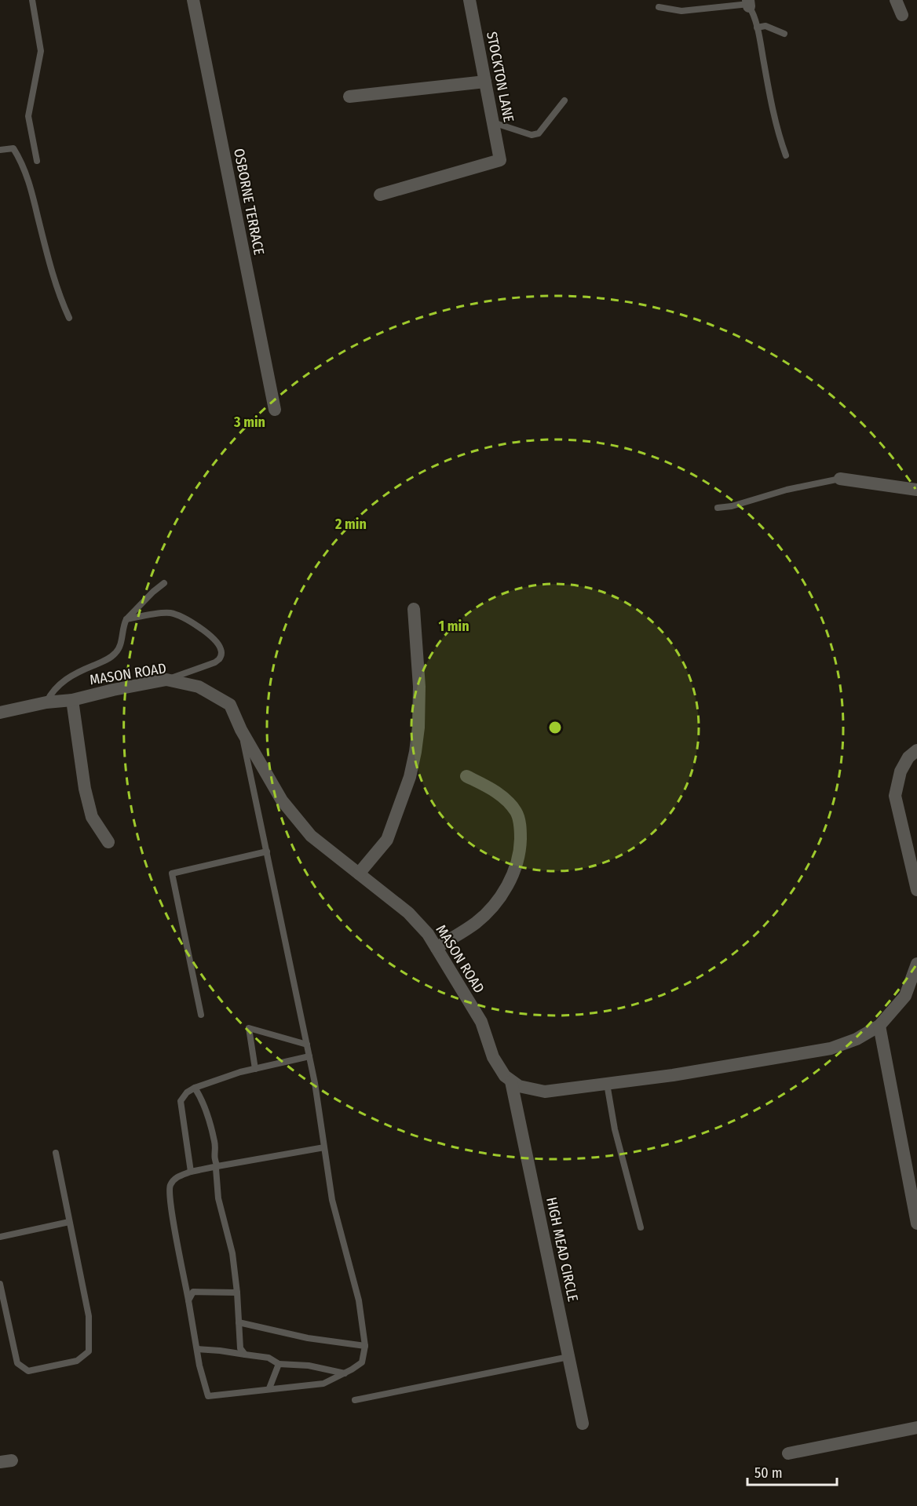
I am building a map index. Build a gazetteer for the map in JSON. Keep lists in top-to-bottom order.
{
  "streets": {
    "street": [
      "STOCKTON LANE",
      "OSBORNE TERRACE",
      "MASON ROAD",
      "HIGH MEAD CIRCLE"
    ]
  },
  "crossings": [
    ["MASON ROAD", "HIGH MEAD CIRCLE"]
  ],
  "scale_bar": "50 m",
  "rings": ["3 min", "2 min", "1 min"]
}
